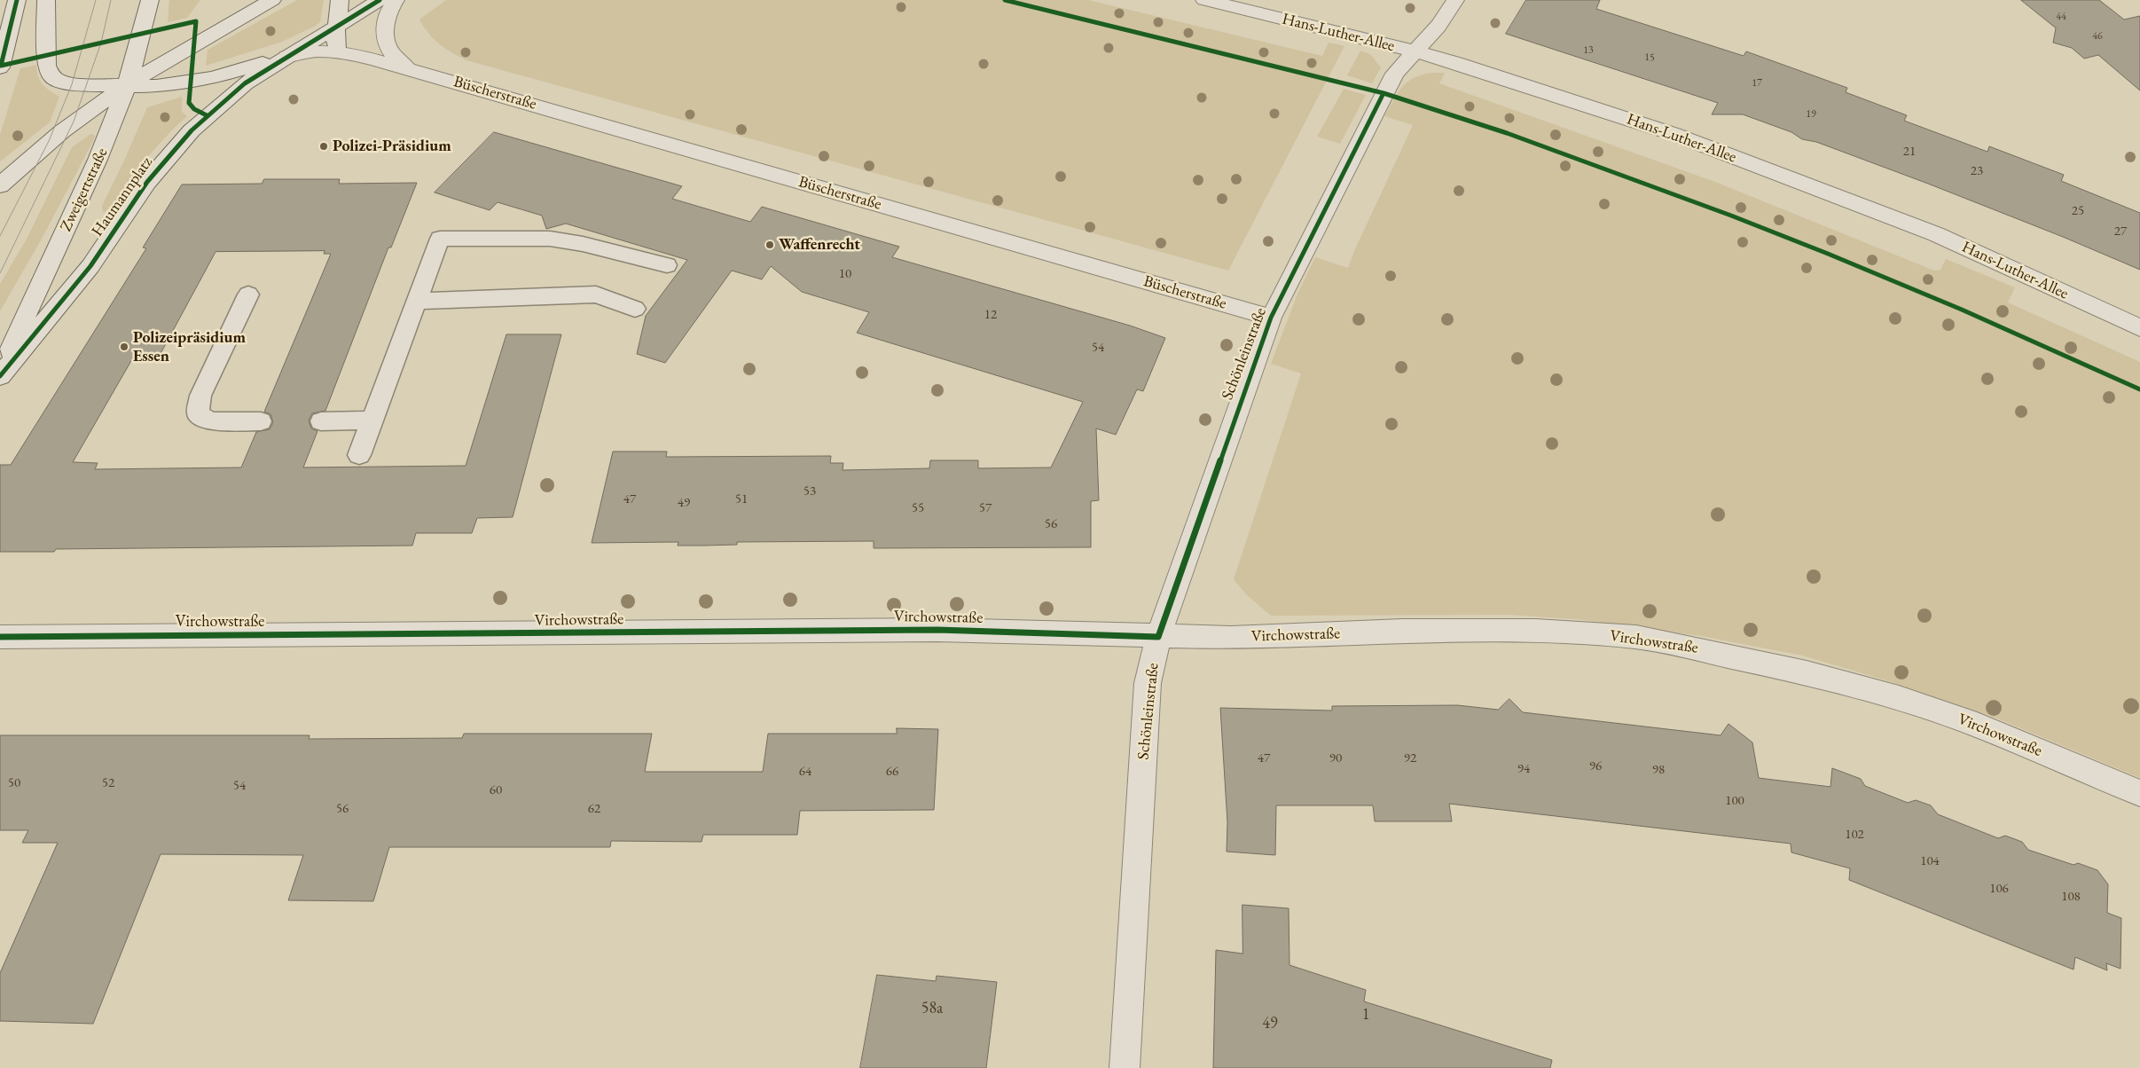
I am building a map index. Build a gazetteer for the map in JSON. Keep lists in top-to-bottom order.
{
  "streets": {
    "street": [
      "Hans-Luther-Allee",
      "Büscherstraße",
      "Zweigertstraße",
      "Haumannplatz",
      "Schönleinstraße",
      "Virchowstraße"
    ]
  },
  "crossings": [
    ["Hans-Luther-Allee", "Schönleinstraße"],
    ["Büscherstraße", "Haumannplatz"],
    ["Büscherstraße", "Schönleinstraße"],
    ["Zweigertstraße", "Haumannplatz"],
    ["Schönleinstraße", "Virchowstraße"]
  ],
  "places": ["Polizei-Präsidium", "Waffenrecht", "Polizeipräsidium Essen"],
  "house_numbers": [
    "44",
    "46",
    "13",
    "15",
    "17",
    "19",
    "21",
    "23",
    "25",
    "27",
    "10",
    "12",
    "54",
    "53",
    "47",
    "51",
    "49",
    "55",
    "57",
    "56",
    "47",
    "90",
    "92",
    "96",
    "94",
    "98",
    "64",
    "66",
    "50",
    "52",
    "54",
    "60",
    "100",
    "56",
    "62",
    "102",
    "104",
    "106",
    "108",
    "58a",
    "1",
    "49"
  ]
}
